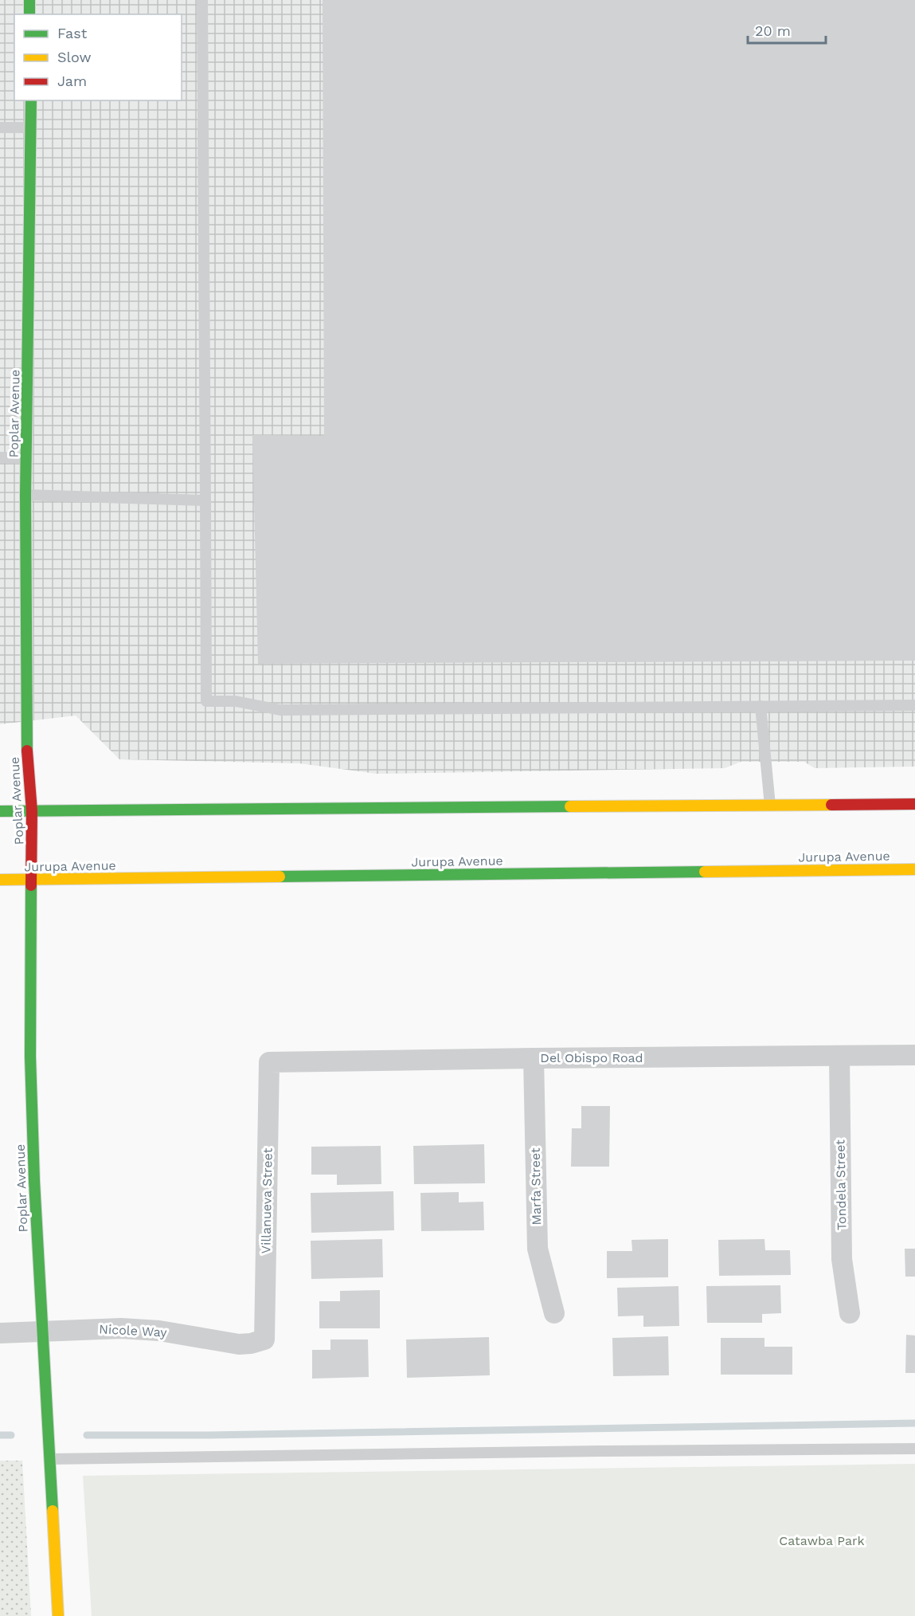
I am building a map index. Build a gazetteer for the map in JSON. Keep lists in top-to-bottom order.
{
  "streets": {
    "main road": ["Poplar Avenue", "Jurupa Avenue"],
    "street": [
      "Del Obispo Road",
      "Tondela Street",
      "Marfa Street",
      "Villanueva Street",
      "Nicole Way"
    ]
  },
  "crossings": [
    ["Poplar Avenue", "Jurupa Avenue"],
    ["Poplar Avenue", "Nicole Way"],
    ["Del Obispo Road", "Tondela Street"],
    ["Del Obispo Road", "Marfa Street"],
    ["Del Obispo Road", "Villanueva Street"],
    ["Villanueva Street", "Nicole Way"]
  ],
  "parks": ["Catawba Park"],
  "legend": ["Fast", "Slow", "Jam"],
  "scale_bar": "20 m"
}
